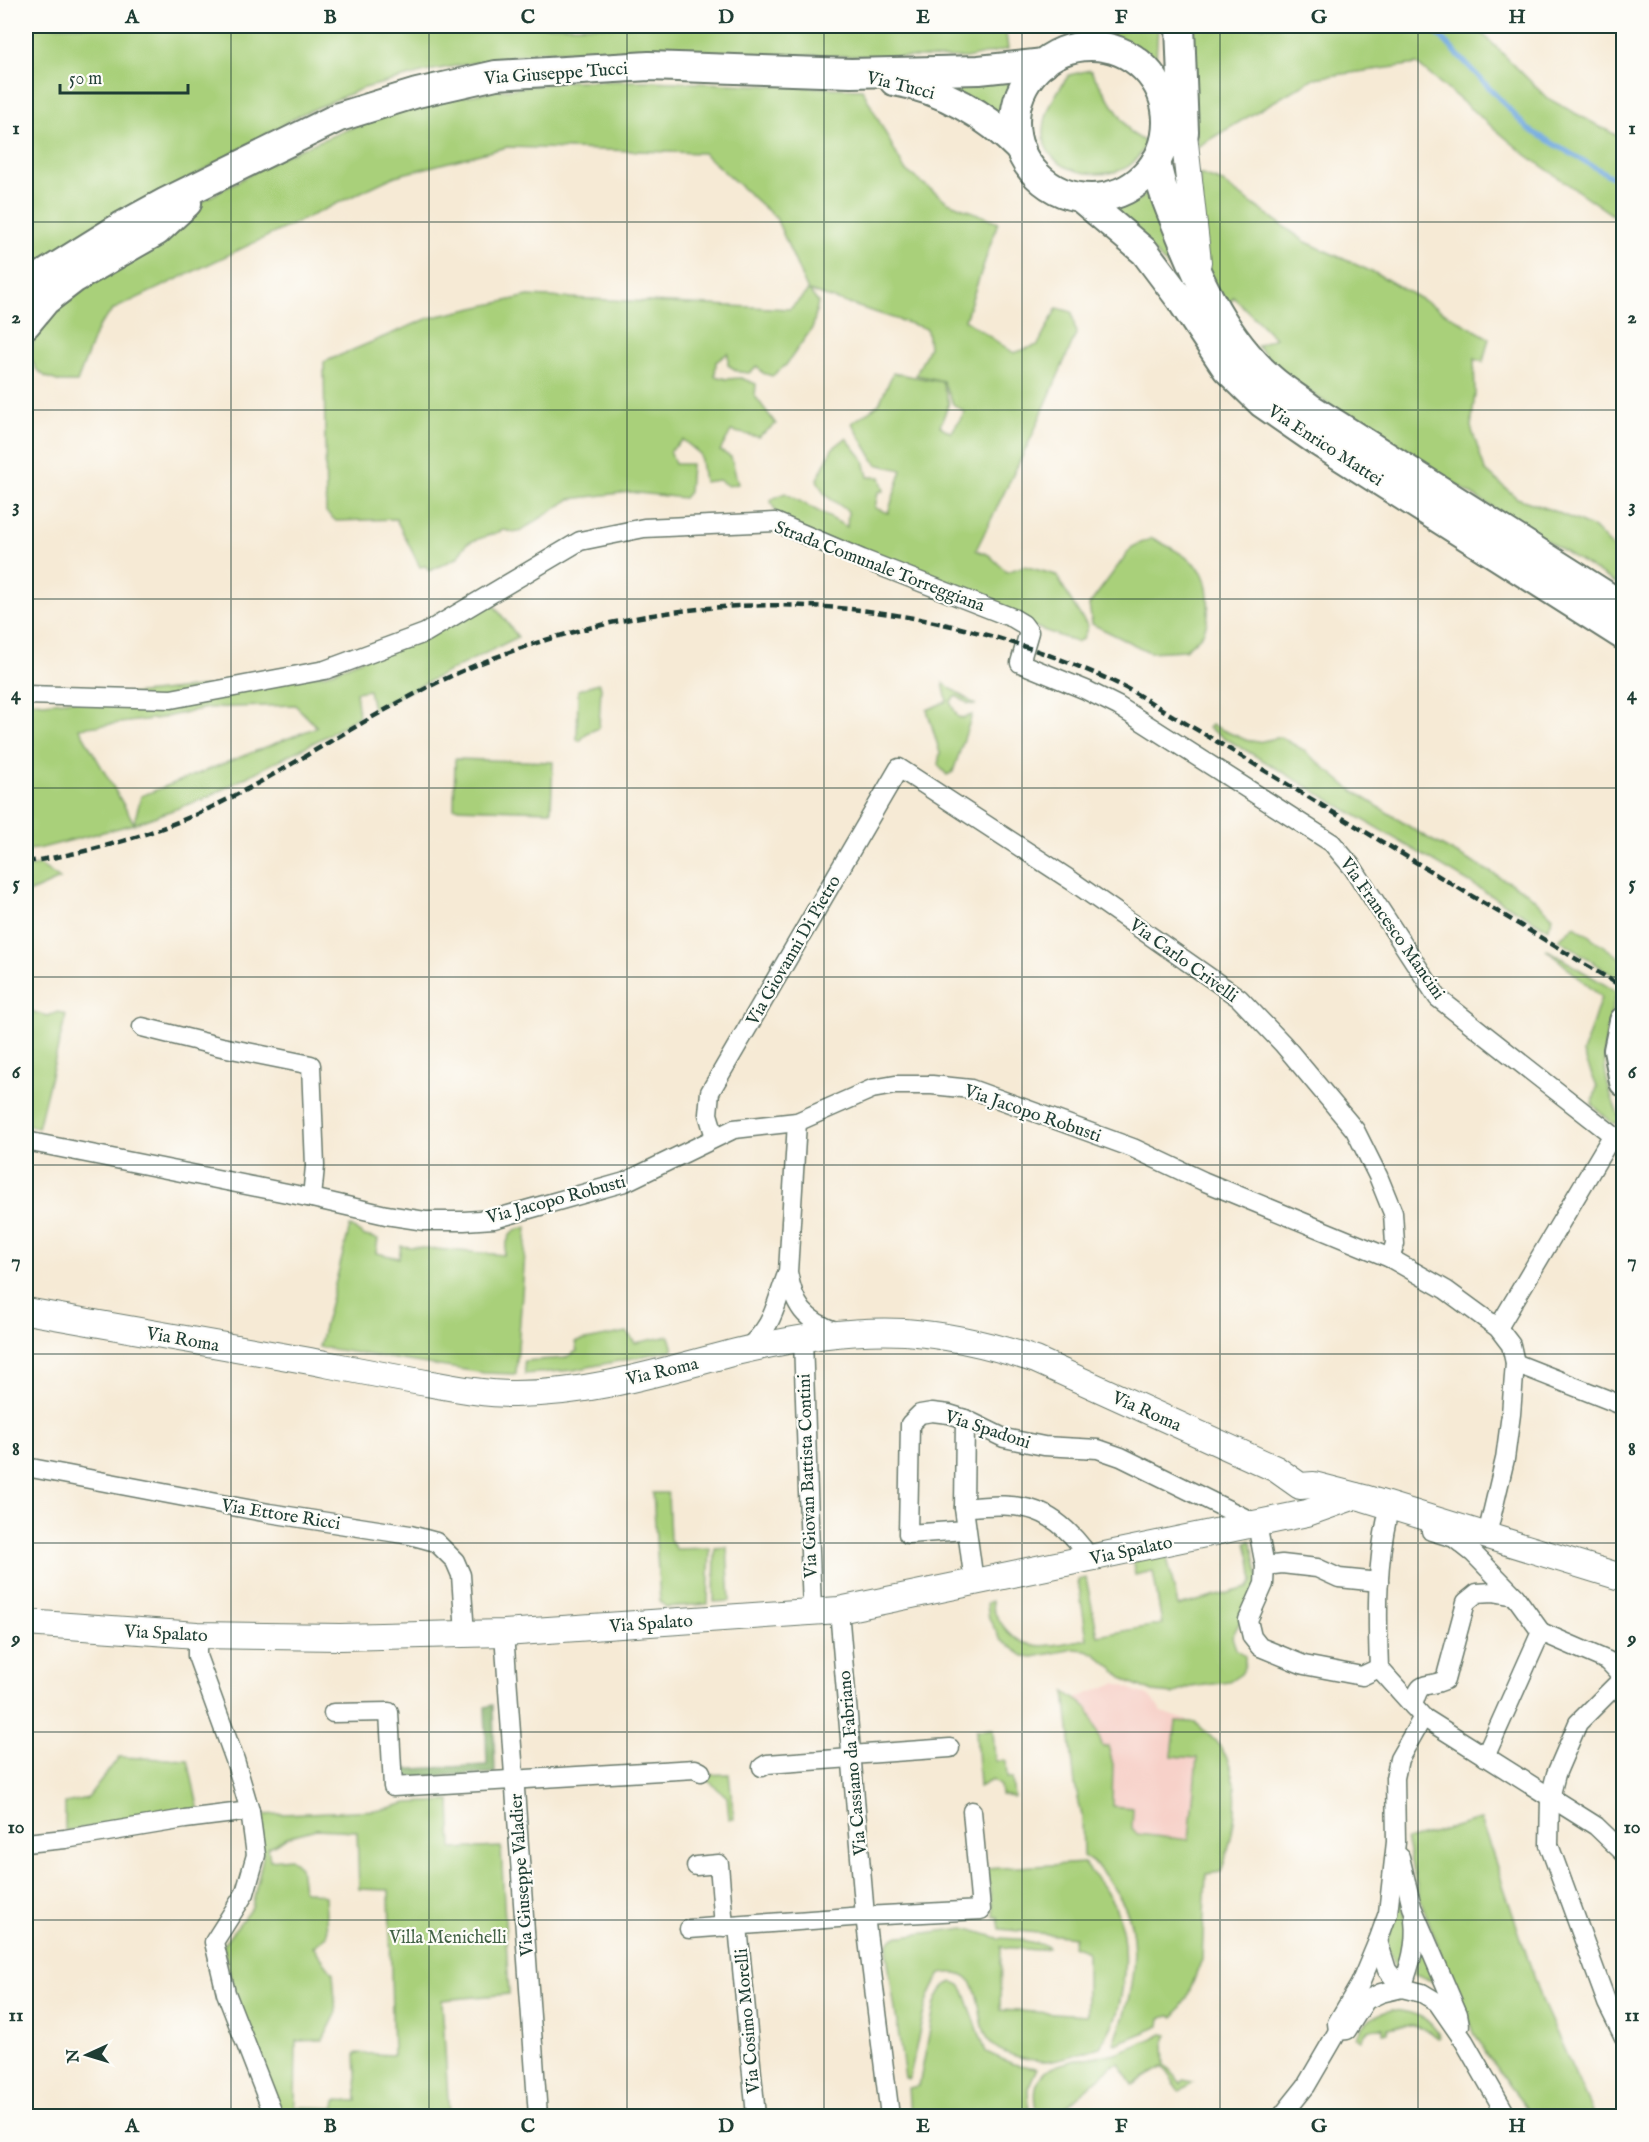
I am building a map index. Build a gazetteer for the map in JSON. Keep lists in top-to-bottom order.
{
  "streets": {
    "main road": [
      "Via Giuseppe Tucci",
      "Via Tucci",
      "Via Enrico Mattei",
      "Via Roma",
      "Via Spalato"
    ],
    "street": [
      "Strada Comunale Torreggiana",
      "Via Francesco Mancini",
      "Via Giovanni Di Pietro",
      "Via Carlo Crivelli",
      "Via Jacopo Robusti",
      "Via Spadoni",
      "Via Giovan Battista Contini",
      "Via Ettore Ricci",
      "Via Cassiano da Fabriano",
      "Via Giuseppe Valadier",
      "Via Cosimo Morelli"
    ]
  },
  "crossings": [
    ["Via Giuseppe Tucci", "Via Tucci"],
    ["Via Tucci", "Via Enrico Mattei"],
    ["Strada Comunale Torreggiana", "Via Francesco Mancini"],
    ["Via Francesco Mancini", "Via Jacopo Robusti"],
    ["Via Giovanni Di Pietro", "Via Carlo Crivelli"],
    ["Via Giovanni Di Pietro", "Via Jacopo Robusti"],
    ["Via Carlo Crivelli", "Via Jacopo Robusti"],
    ["Via Jacopo Robusti", "Via Roma"],
    ["Via Roma", "Via Giovan Battista Contini"],
    ["Via Roma", "Via Spalato"],
    ["Via Spadoni", "Via Spalato"],
    ["Via Giovan Battista Contini", "Via Spalato"],
    ["Via Ettore Ricci", "Via Spalato"],
    ["Via Spalato", "Via Cassiano da Fabriano"],
    ["Via Spalato", "Via Giuseppe Valadier"],
    ["Via Cassiano da Fabriano", "Via Cosimo Morelli"]
  ],
  "parks": ["Villa Menichelli"],
  "scale_bar": "50 m",
  "north": "left",
  "grid": {
    "columns": [
      "A",
      "B",
      "C",
      "D",
      "E",
      "F",
      "G",
      "H"
    ],
    "rows": [
      "1",
      "2",
      "3",
      "4",
      "5",
      "6",
      "7",
      "8",
      "9",
      "10",
      "11"
    ]
  }
}
